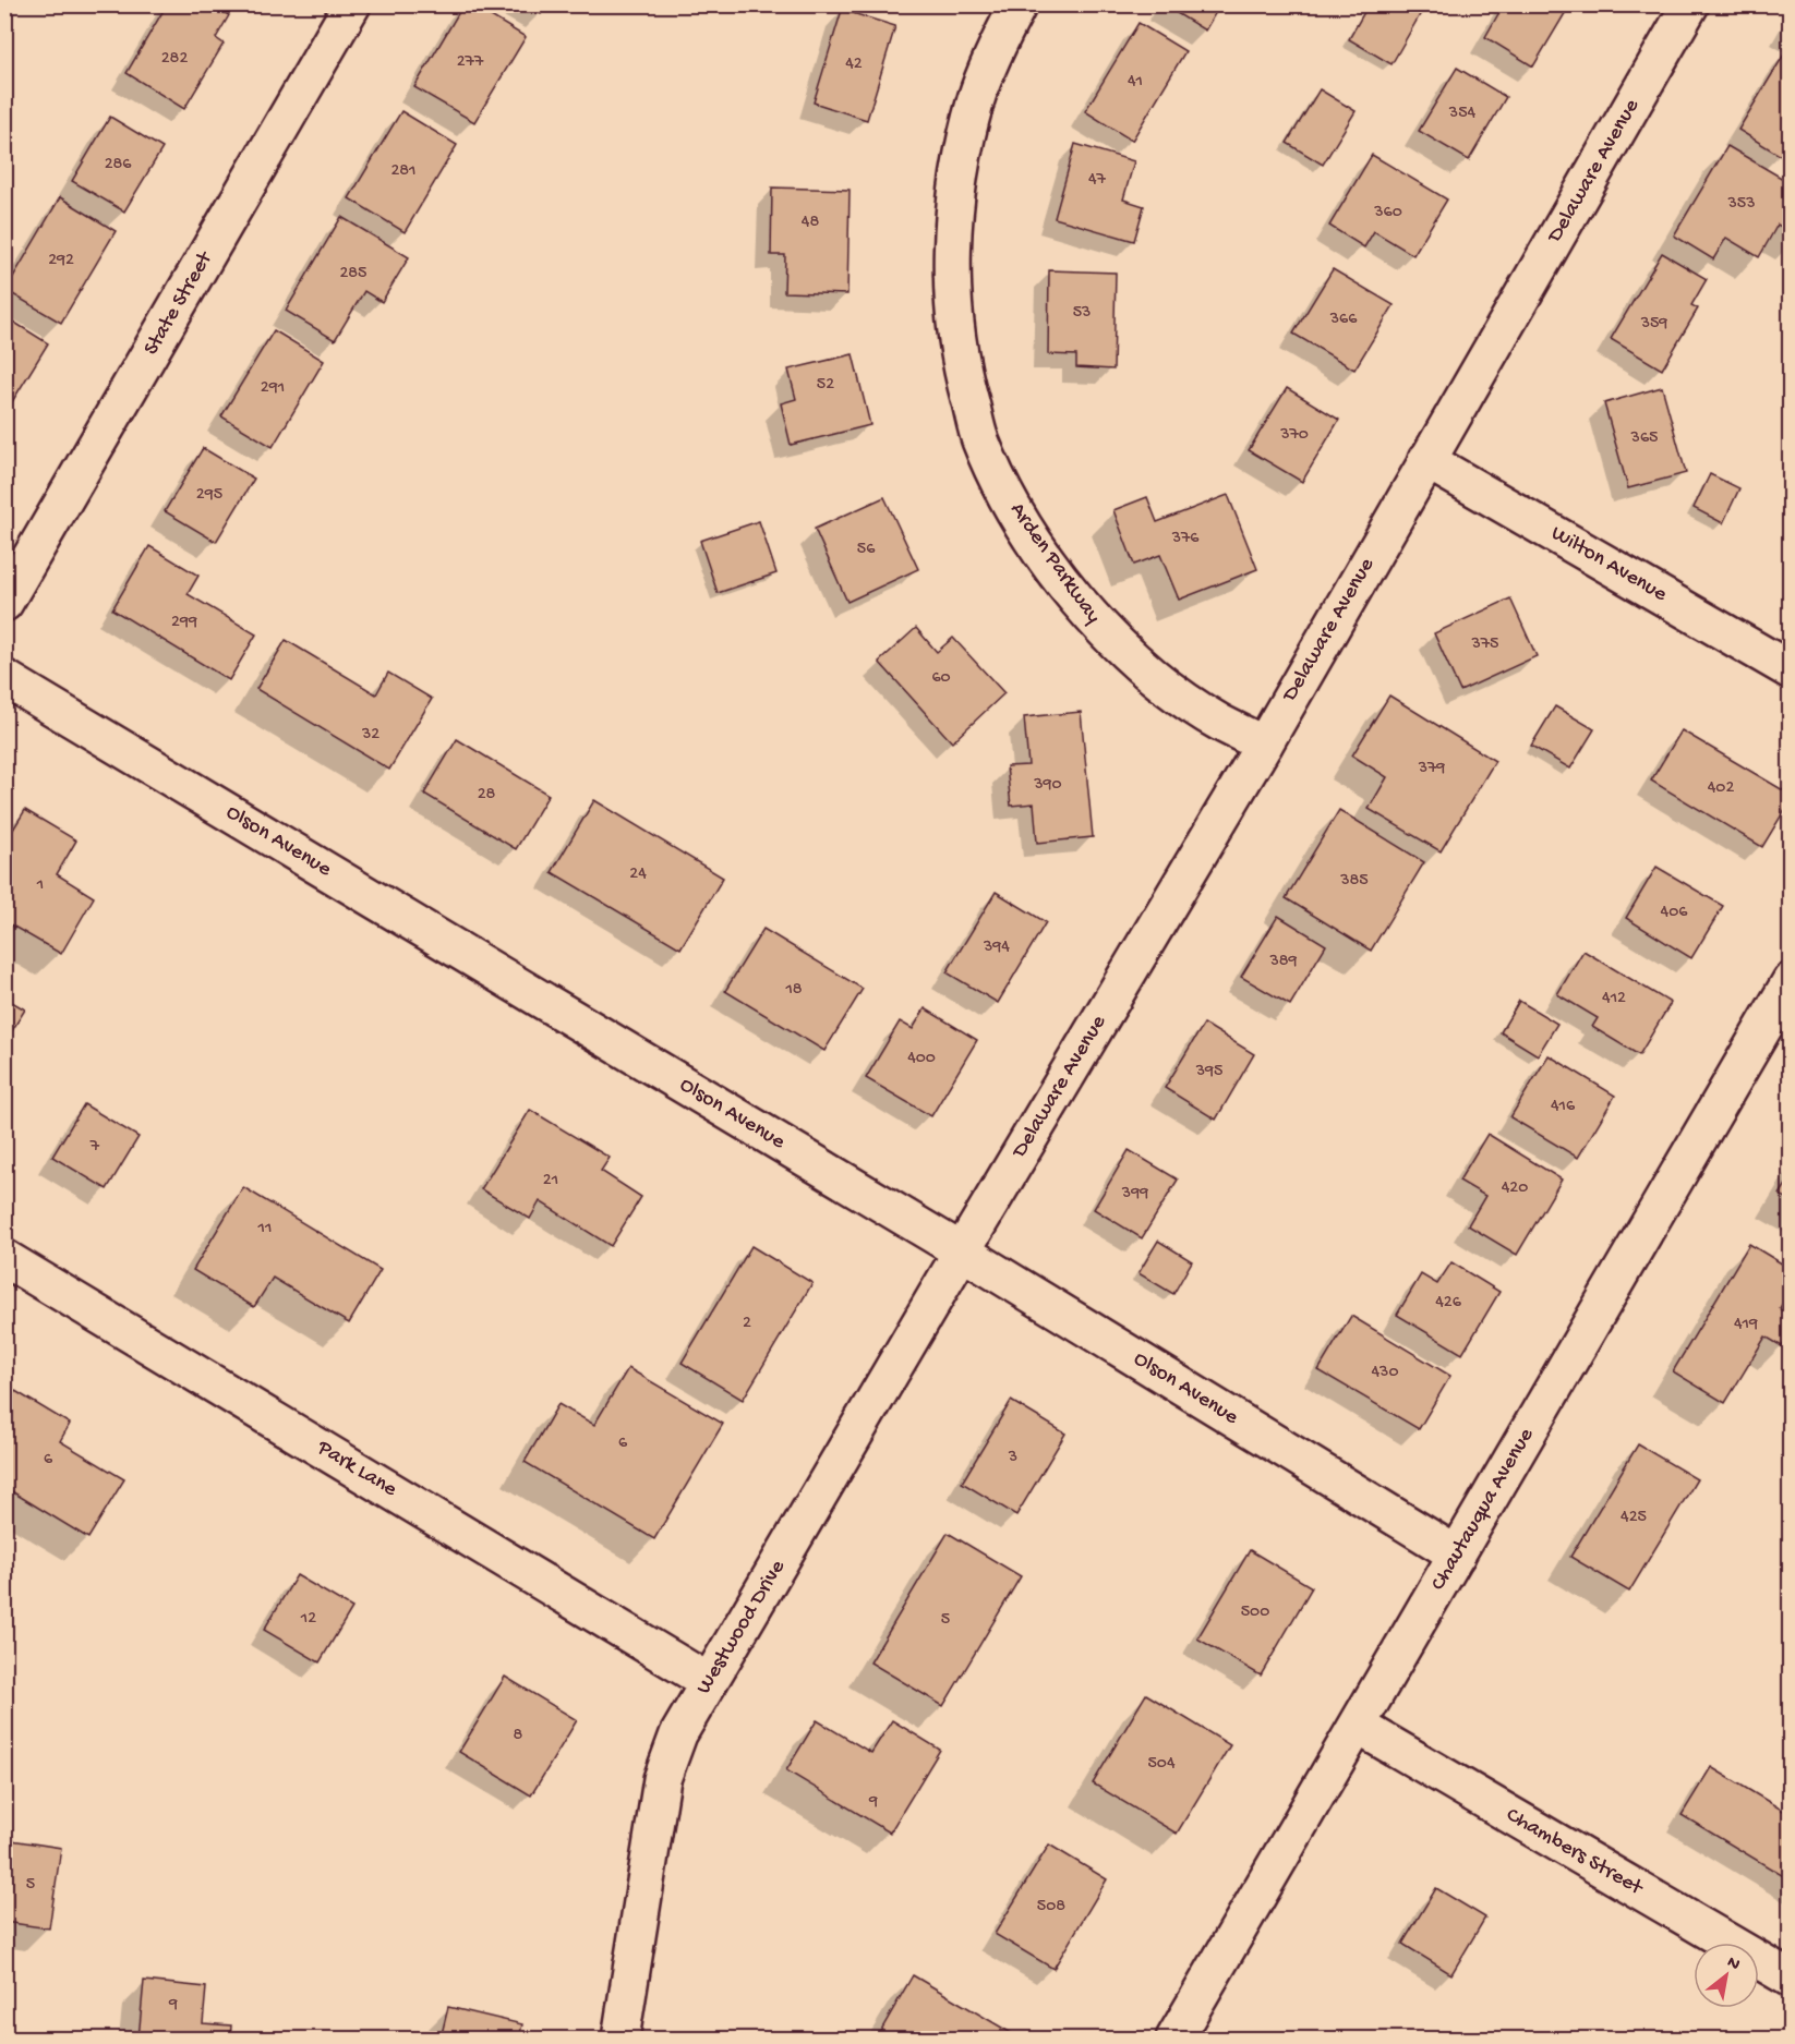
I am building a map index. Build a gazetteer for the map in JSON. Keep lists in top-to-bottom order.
{
  "streets": {
    "street": [
      "Delaware Avenue",
      "State Street",
      "Arden Parkway",
      "Wilton Avenue",
      "Olson Avenue",
      "Park Lane",
      "Chautauqua Avenue",
      "Westwood Drive",
      "Chambers Street"
    ]
  },
  "crossings": [
    ["Delaware Avenue", "Arden Parkway"],
    ["Delaware Avenue", "Wilton Avenue"],
    ["Delaware Avenue", "Olson Avenue"],
    ["Delaware Avenue", "Westwood Drive"],
    ["Olson Avenue", "Chautauqua Avenue"],
    ["Olson Avenue", "Westwood Drive"],
    ["Park Lane", "Westwood Drive"],
    ["Chautauqua Avenue", "Chambers Street"]
  ],
  "house_numbers": [
    "282",
    "277",
    "42",
    "41",
    "354",
    "286",
    "281",
    "47",
    "353",
    "360",
    "48",
    "292",
    "285",
    "53",
    "366",
    "359",
    "52",
    "291",
    "370",
    "365",
    "295",
    "376",
    "56",
    "299",
    "375",
    "60",
    "32",
    "379",
    "390",
    "402",
    "28",
    "24",
    "385",
    "1",
    "406",
    "394",
    "389",
    "18",
    "412",
    "400",
    "395",
    "416",
    "7",
    "21",
    "420",
    "399",
    "11",
    "426",
    "2",
    "419",
    "430",
    "6",
    "3",
    "6",
    "425",
    "500",
    "12",
    "5",
    "8",
    "504",
    "9",
    "5",
    "508",
    "9"
  ],
  "north": "top right"
}
